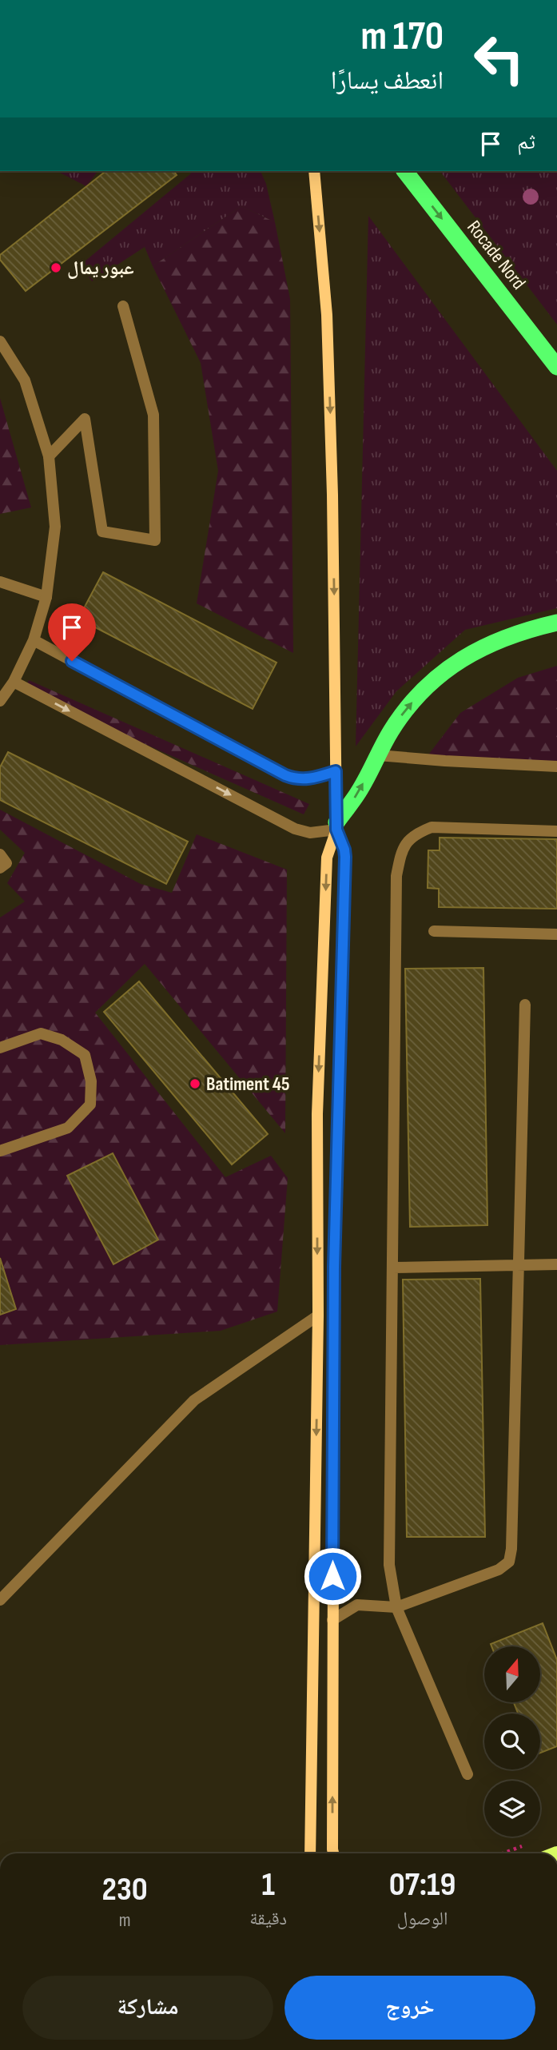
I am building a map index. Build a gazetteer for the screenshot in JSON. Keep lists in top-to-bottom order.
{
  "streets": {
    "highway": ["Rocade Nord"]
  },
  "one_way": ["Rocade Nord"],
  "places": ["عبور يمال", "Batiment 45"],
  "north": "top",
  "page": {
    "turn": ["170 m", "انعطف يسارًا"],
    "then": "ثم",
    "eta": [
      "07:19",
      "الوصول",
      "1",
      "دقيقة",
      "230",
      "m"
    ],
    "buttons": ["خروج", "مشاركة"]
  }
}
